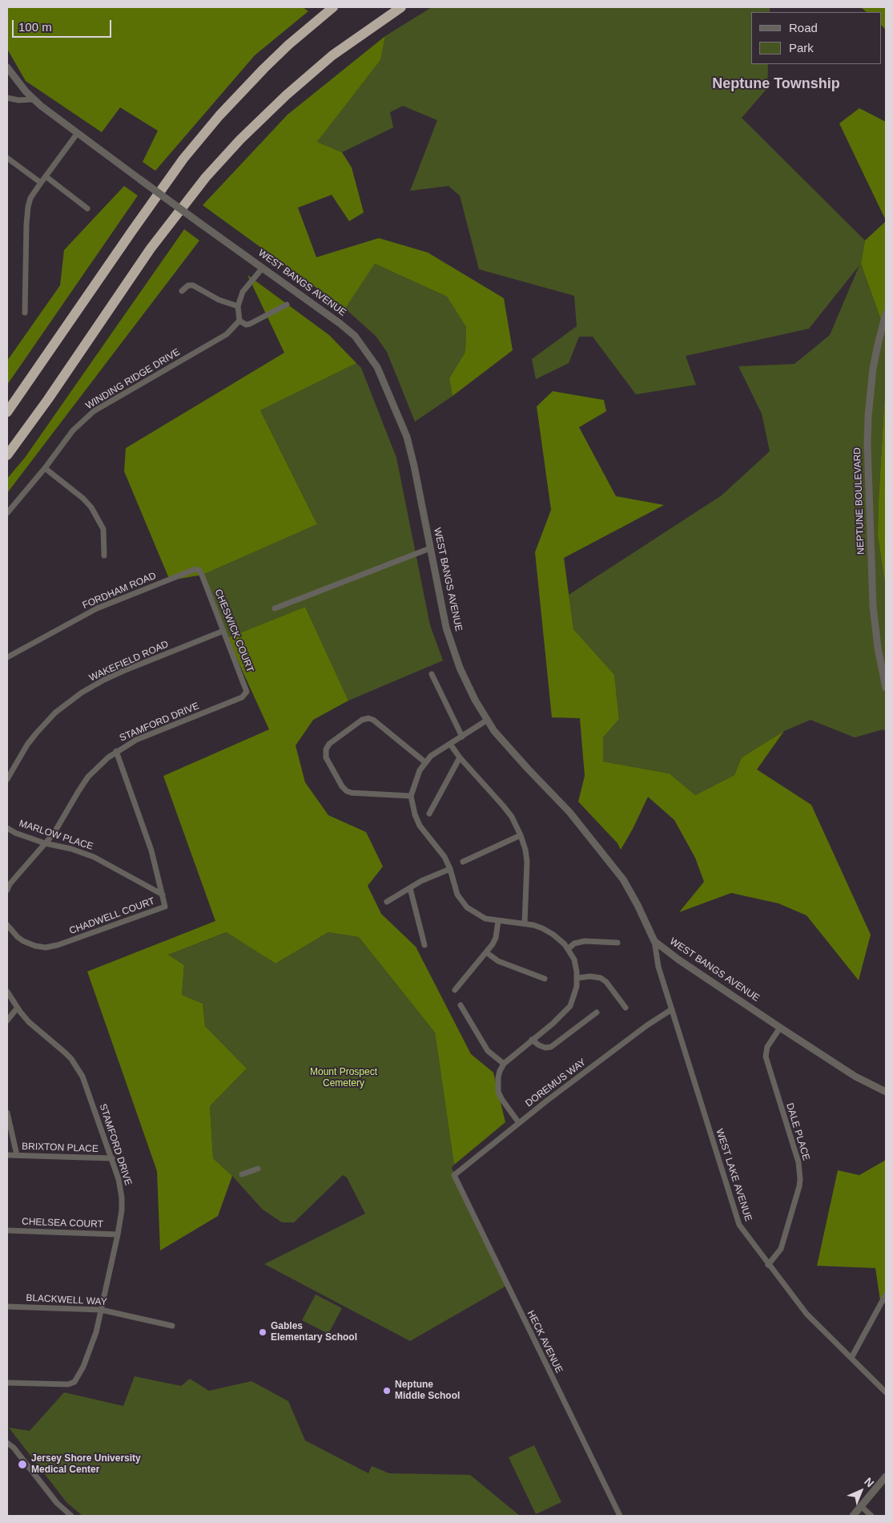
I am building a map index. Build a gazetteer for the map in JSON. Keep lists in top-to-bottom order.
{
  "streets": {
    "street": [
      "WEST BANGS AVENUE",
      "WINDING RIDGE DRIVE",
      "NEPTUNE BOULEVARD",
      "FORDHAM ROAD",
      "CHESWICK COURT",
      "WAKEFIELD ROAD",
      "STAMFORD DRIVE",
      "MARLOW PLACE",
      "CHADWELL COURT",
      "DOREMUS WAY",
      "DALE PLACE",
      "BRIXTON PLACE",
      "WEST LAKE AVENUE",
      "CHELSEA COURT",
      "BLACKWELL WAY",
      "HECK AVENUE"
    ]
  },
  "crossings": [
    ["WEST BANGS AVENUE", "DALE PLACE"],
    ["WEST BANGS AVENUE", "WEST LAKE AVENUE"],
    ["FORDHAM ROAD", "CHESWICK COURT"],
    ["CHESWICK COURT", "WAKEFIELD ROAD"],
    ["CHESWICK COURT", "STAMFORD DRIVE"],
    ["STAMFORD DRIVE", "MARLOW PLACE"],
    ["STAMFORD DRIVE", "CHADWELL COURT"],
    ["STAMFORD DRIVE", "BRIXTON PLACE"],
    ["STAMFORD DRIVE", "CHELSEA COURT"],
    ["STAMFORD DRIVE", "BLACKWELL WAY"],
    ["MARLOW PLACE", "CHADWELL COURT"],
    ["DOREMUS WAY", "WEST LAKE AVENUE"],
    ["DOREMUS WAY", "HECK AVENUE"],
    ["DALE PLACE", "WEST LAKE AVENUE"]
  ],
  "districts": ["Neptune Township"],
  "parks": ["Mount Prospect Cemetery"],
  "places": ["Gables Elementary School", "Neptune Middle School", "Jersey Shore University Medical Center"],
  "legend": ["Road", "Park"],
  "scale_bar": "100 m",
  "north": "top right"
}
